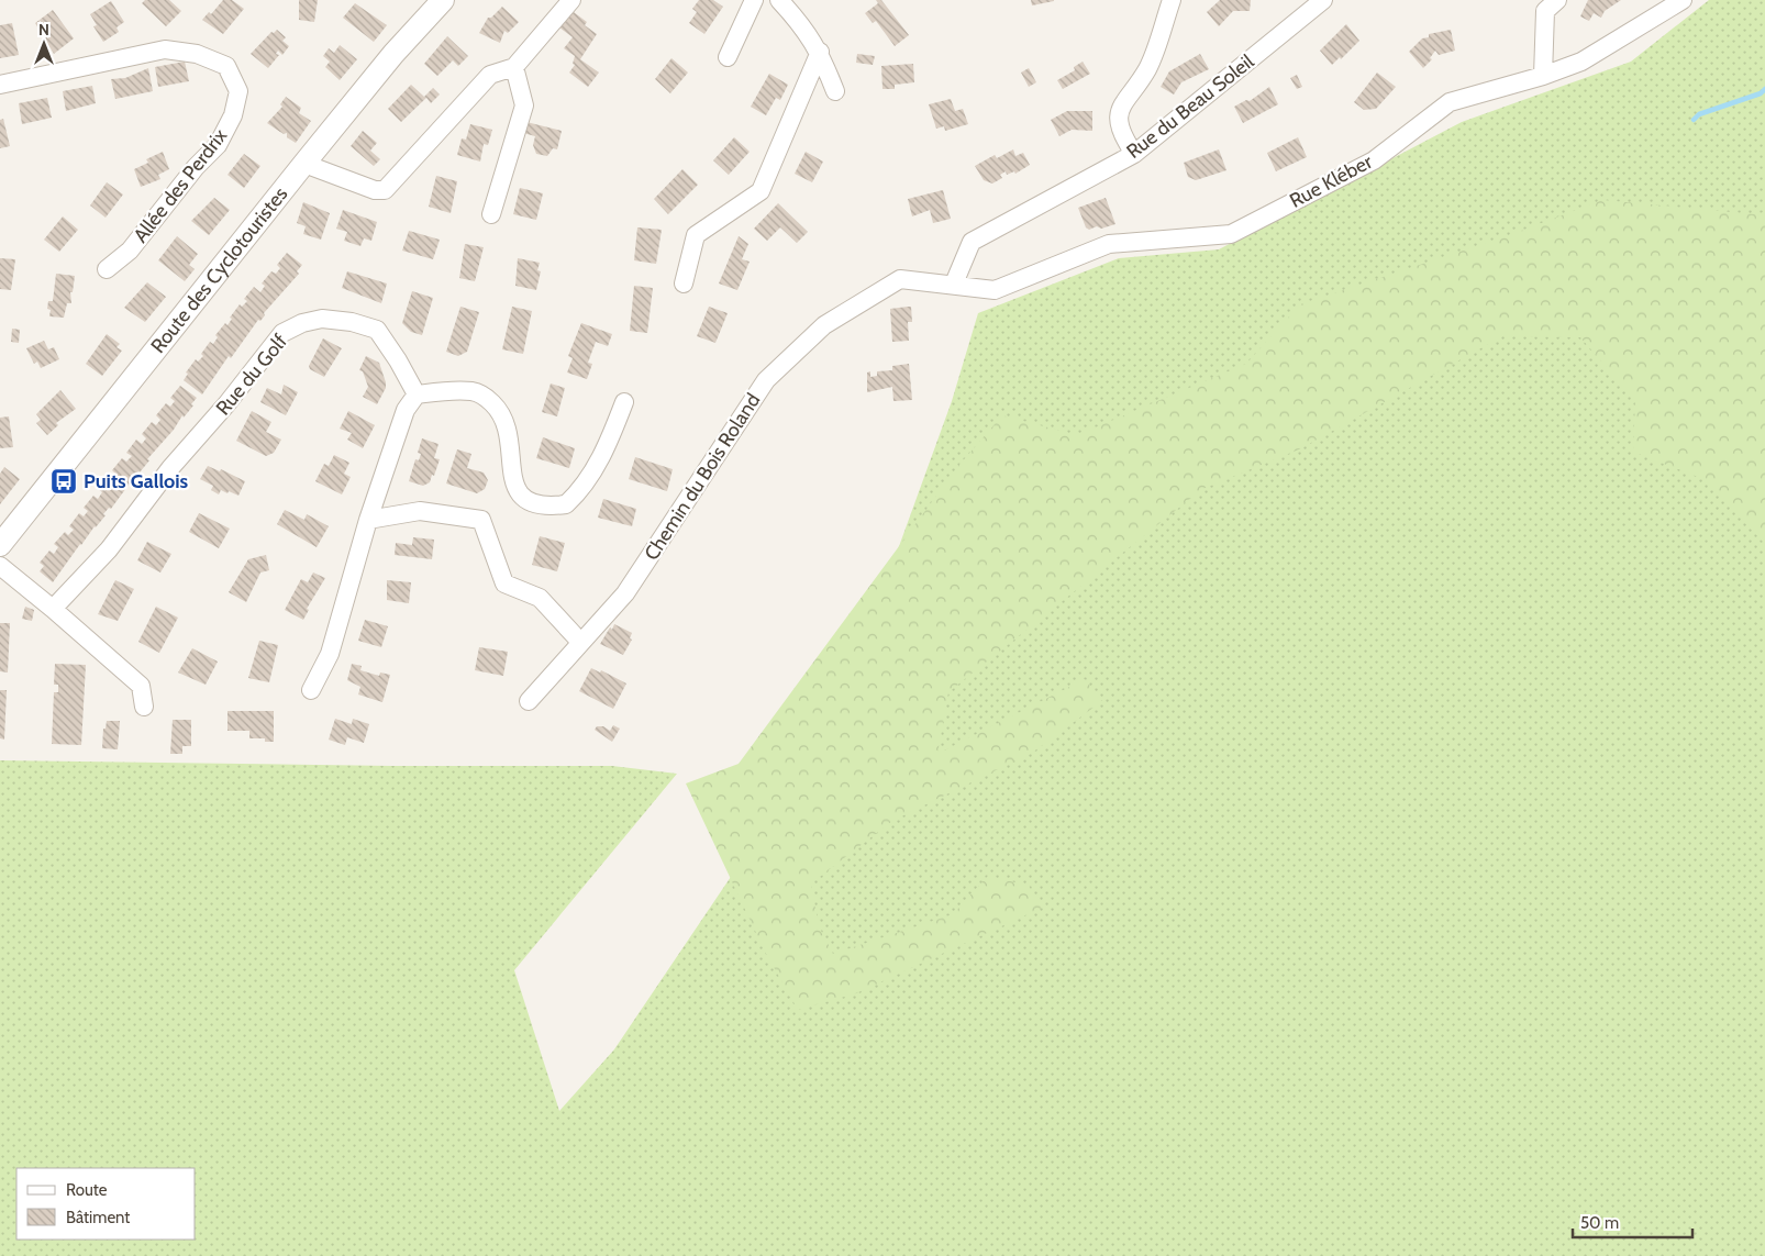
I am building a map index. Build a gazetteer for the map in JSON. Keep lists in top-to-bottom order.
{
  "streets": {
    "street": [
      "Rue du Beau Soleil",
      "Rue Kléber",
      "Allée des Perdrix",
      "Route des Cyclotouristes",
      "Rue du Golf",
      "Chemin du Bois Roland"
    ]
  },
  "crossings": [
    ["Rue du Beau Soleil", "Rue Kléber"],
    ["Rue Kléber", "Chemin du Bois Roland"]
  ],
  "places": {
    "bus stop": ["Puits Gallois"]
  },
  "legend": ["Route", "Bâtiment"],
  "scale_bar": "50 m",
  "north": "top"
}
